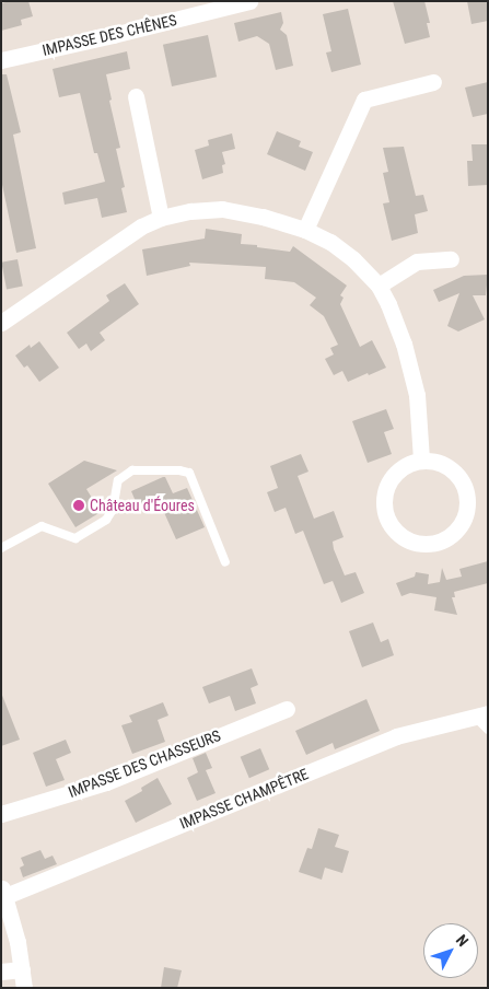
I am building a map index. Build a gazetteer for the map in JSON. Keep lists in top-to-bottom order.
{
  "streets": {
    "street": ["IMPASSE DES CHÊNES", "IMPASSE DES CHASSEURS", "IMPASSE CHAMPÊTRE"]
  },
  "places": ["Château d'Éoures"],
  "north": "top right"
}
